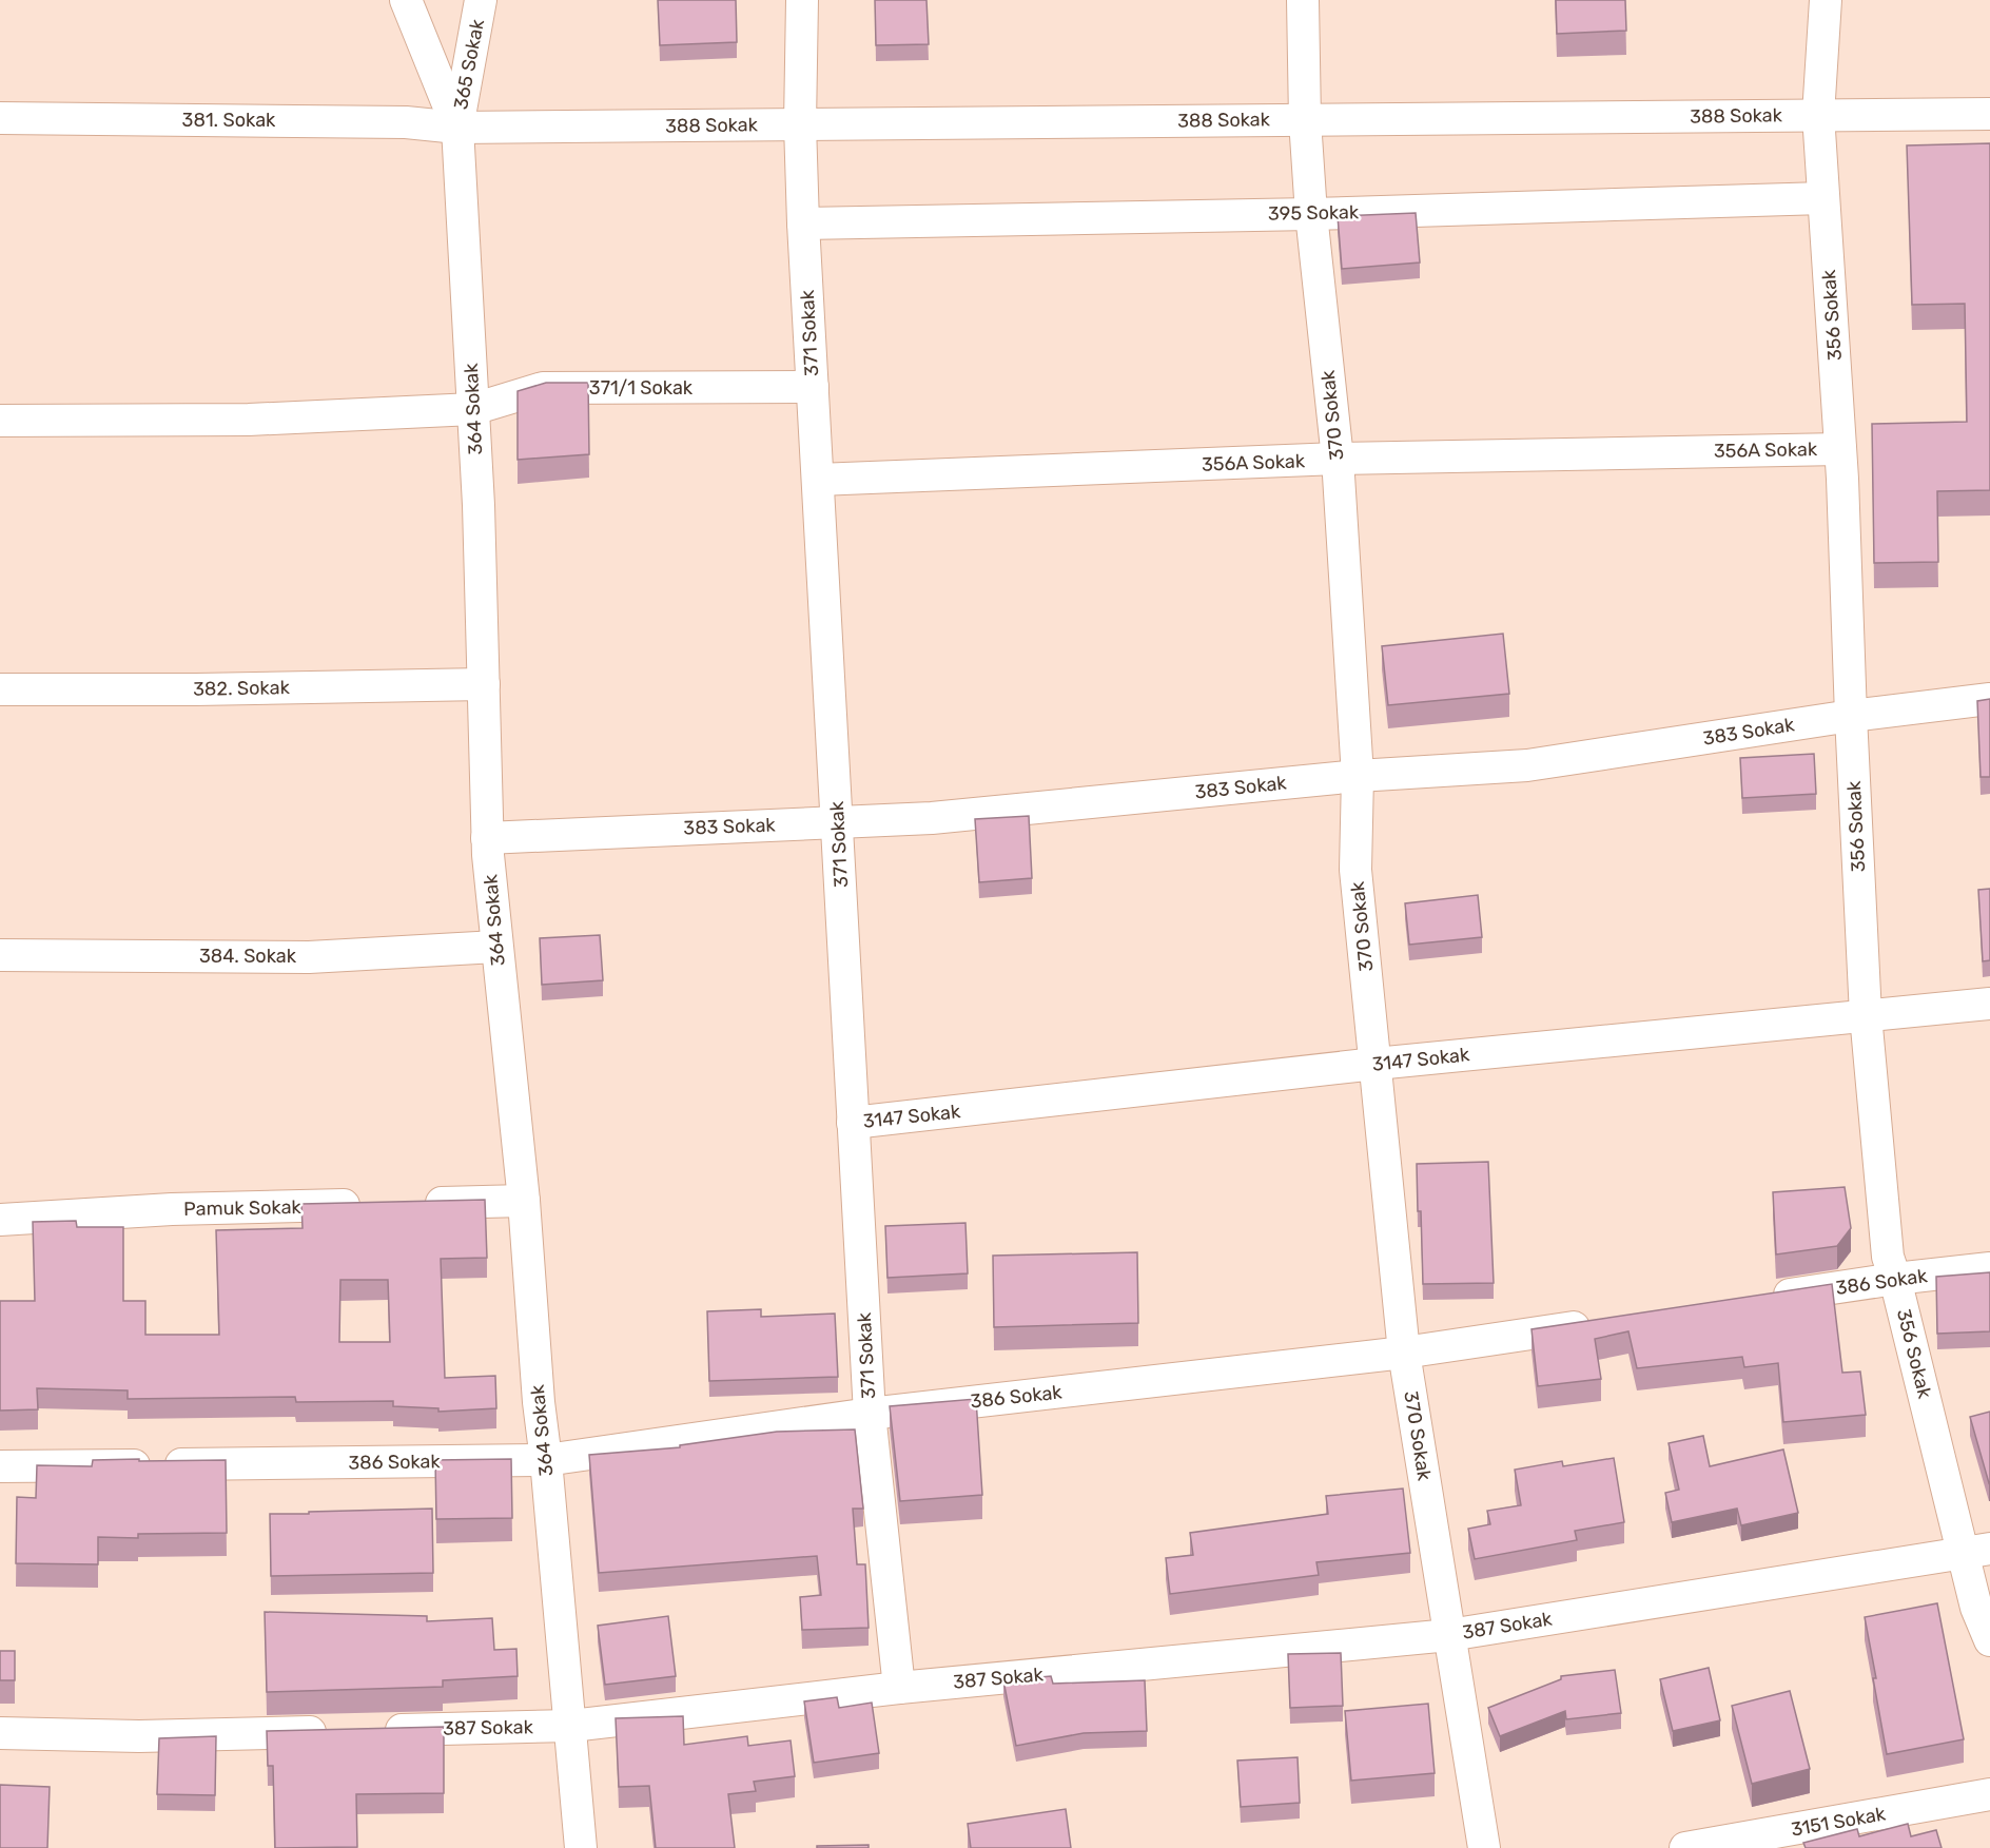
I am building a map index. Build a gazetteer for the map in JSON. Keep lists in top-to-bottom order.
{
  "streets": {
    "street": [
      "365 Sokak",
      "388 Sokak",
      "381. Sokak",
      "395 Sokak",
      "356 Sokak",
      "371 Sokak",
      "371/1 Sokak",
      "364 Sokak",
      "370 Sokak",
      "356A Sokak",
      "382. Sokak",
      "383 Sokak",
      "384. Sokak",
      "3147 Sokak",
      "Pamuk Sokak",
      "386 Sokak",
      "387 Sokak",
      "3151 Sokak"
    ]
  },
  "crossings": [
    ["365 Sokak", "388 Sokak"],
    ["365 Sokak", "381. Sokak"],
    ["365 Sokak", "364 Sokak"],
    ["388 Sokak", "381. Sokak"],
    ["388 Sokak", "356 Sokak"],
    ["388 Sokak", "371 Sokak"],
    ["388 Sokak", "364 Sokak"],
    ["388 Sokak", "370 Sokak"],
    ["381. Sokak", "364 Sokak"],
    ["395 Sokak", "356 Sokak"],
    ["395 Sokak", "371 Sokak"],
    ["395 Sokak", "370 Sokak"],
    ["356 Sokak", "356A Sokak"],
    ["356 Sokak", "383 Sokak"],
    ["356 Sokak", "3147 Sokak"],
    ["356 Sokak", "386 Sokak"],
    ["356 Sokak", "387 Sokak"],
    ["371 Sokak", "371/1 Sokak"],
    ["371 Sokak", "356A Sokak"],
    ["371 Sokak", "383 Sokak"],
    ["371 Sokak", "3147 Sokak"],
    ["371 Sokak", "386 Sokak"],
    ["371 Sokak", "387 Sokak"],
    ["371/1 Sokak", "364 Sokak"],
    ["364 Sokak", "382. Sokak"],
    ["364 Sokak", "383 Sokak"],
    ["364 Sokak", "384. Sokak"],
    ["364 Sokak", "386 Sokak"],
    ["364 Sokak", "387 Sokak"],
    ["370 Sokak", "356A Sokak"],
    ["370 Sokak", "383 Sokak"],
    ["370 Sokak", "3147 Sokak"],
    ["370 Sokak", "386 Sokak"],
    ["370 Sokak", "387 Sokak"]
  ]
}
